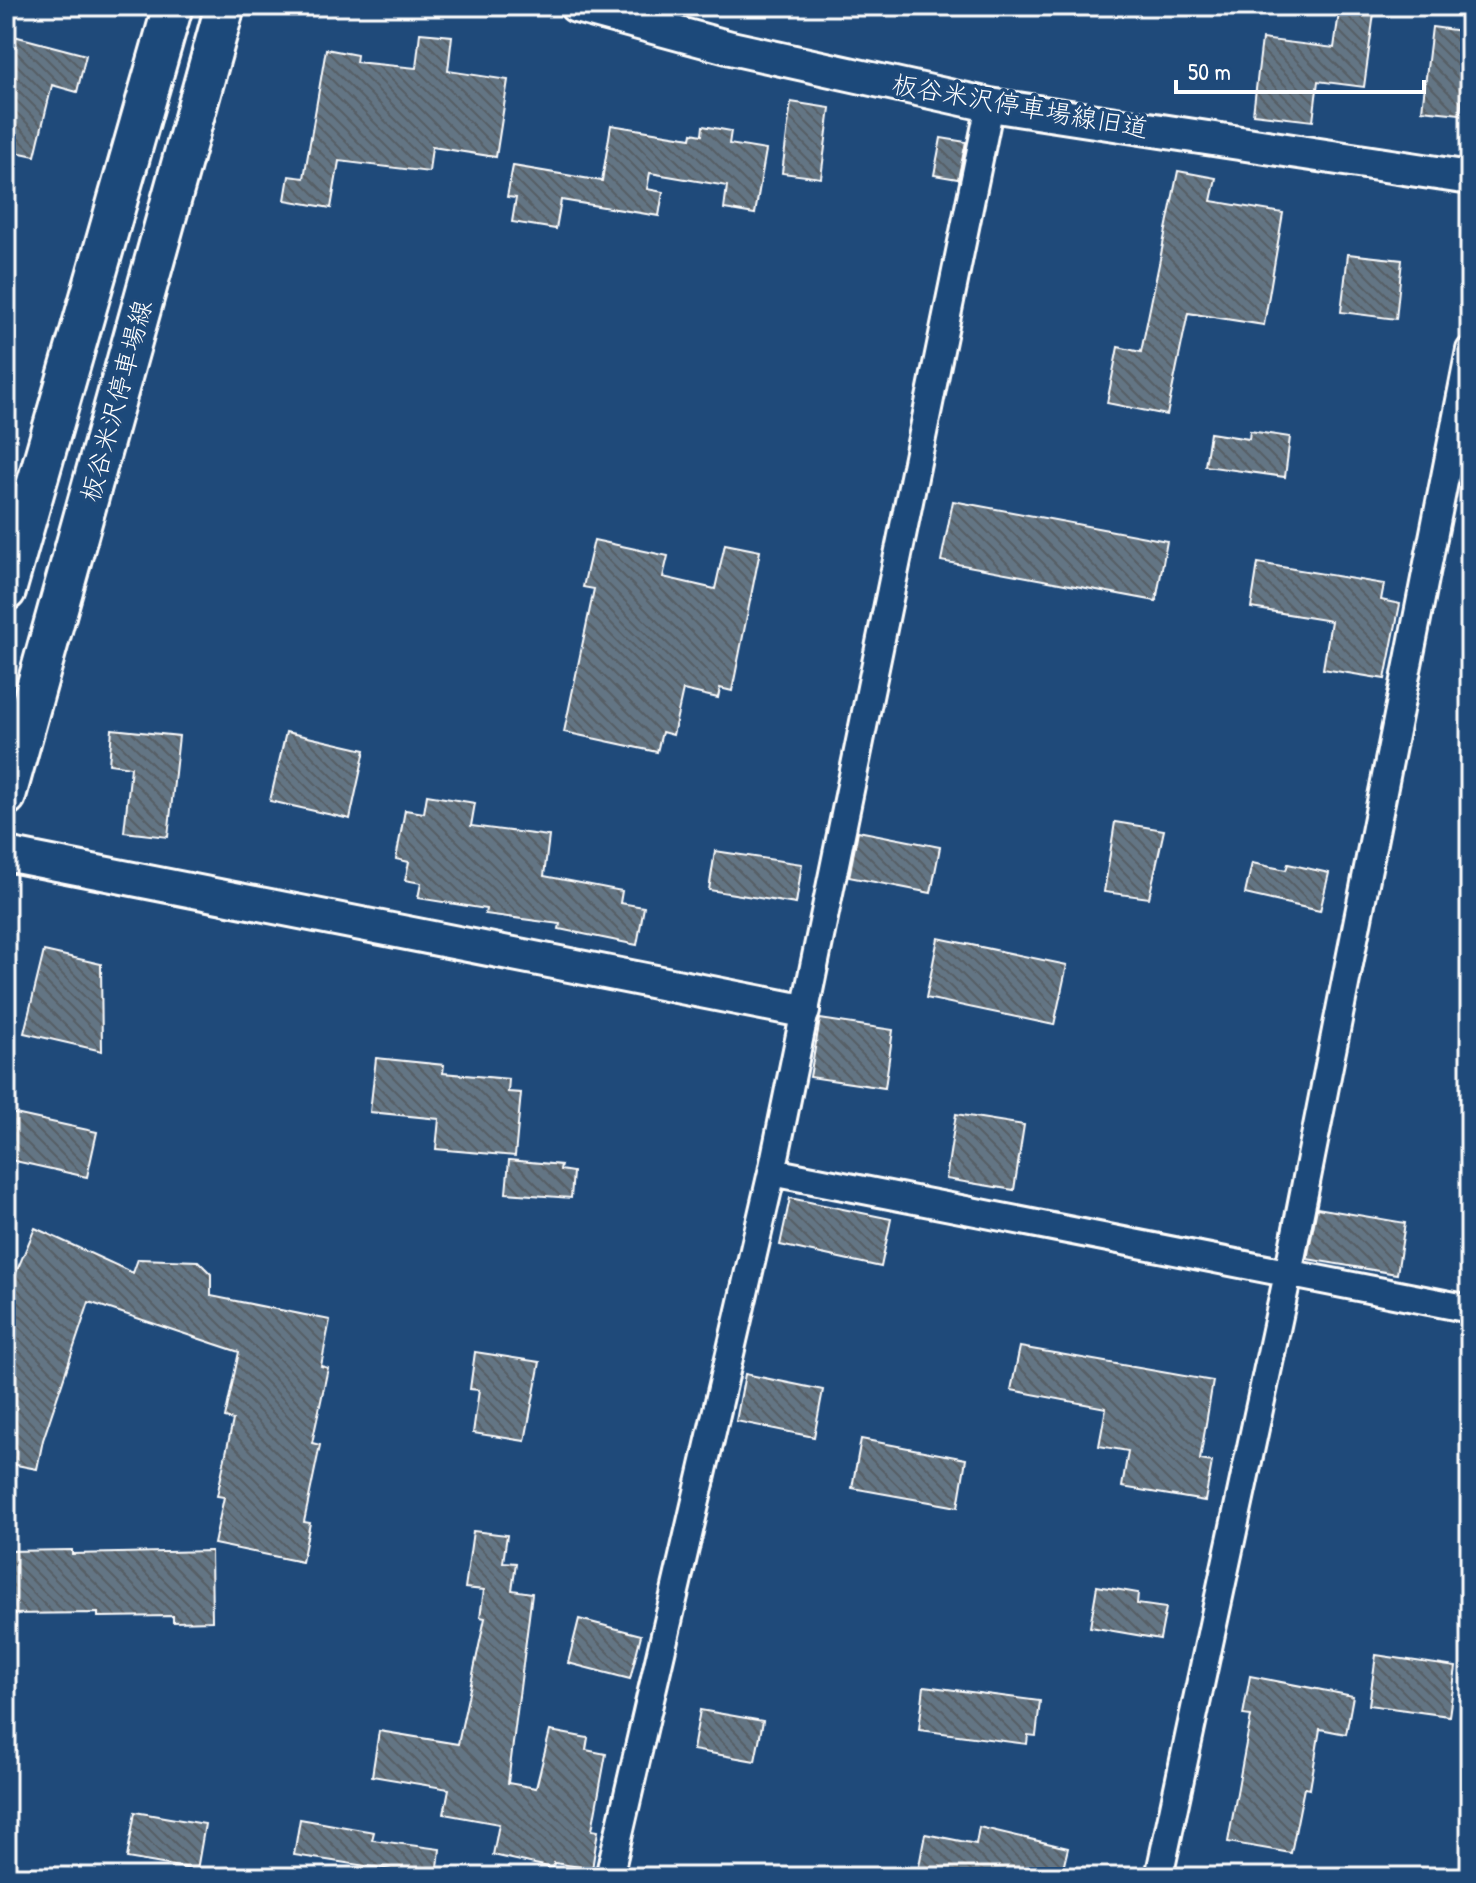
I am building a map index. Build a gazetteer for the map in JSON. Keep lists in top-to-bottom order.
{
  "streets": {
    "main road": ["板谷米沢停車場線"],
    "street": ["板谷米沢停車場線旧道"]
  },
  "scale_bar": "50 m"
}
